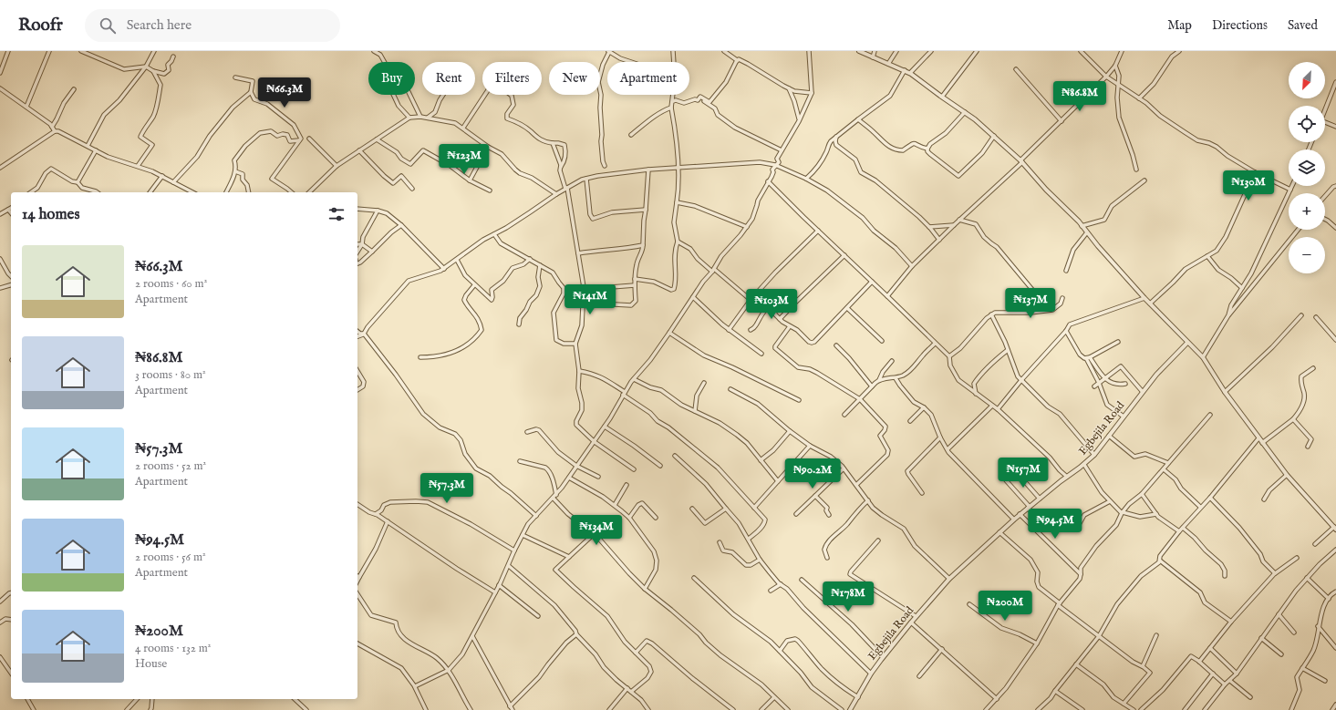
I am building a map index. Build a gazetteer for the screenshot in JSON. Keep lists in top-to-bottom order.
{
  "streets": {
    "street": ["Egbejila Road"]
  },
  "north": "bottom left",
  "page": {
    "header": "Roofr",
    "search": "Search here",
    "nav": ["Map", "Directions", "Saved"],
    "map_buttons": ["+", "−"],
    "chip": [
      "Buy",
      "Rent",
      "Filters",
      "New",
      "Apartment"
    ],
    "price": [
      "₦66.3M",
      "₦86.8M",
      "₦123M",
      "₦130M",
      "₦141M",
      "₦137M",
      "₦103M",
      "₦157M",
      "₦90.2M",
      "₦57.3M",
      "₦94.5M",
      "₦134M",
      "₦178M",
      "₦200M"
    ],
    "heading": "14 homes",
    "list": [
      {
        "name": "₦66.3M",
        "note": "2 rooms · 60 m² · Apartment"
      },
      {
        "name": "₦86.8M",
        "note": "3 rooms · 80 m² · Apartment"
      },
      {
        "name": "₦57.3M",
        "note": "2 rooms · 52 m² · Apartment"
      },
      {
        "name": "₦94.5M",
        "note": "2 rooms · 56 m² · Apartment"
      },
      {
        "name": "₦200M",
        "note": "4 rooms · 132 m² · House"
      }
    ]
  }
}
